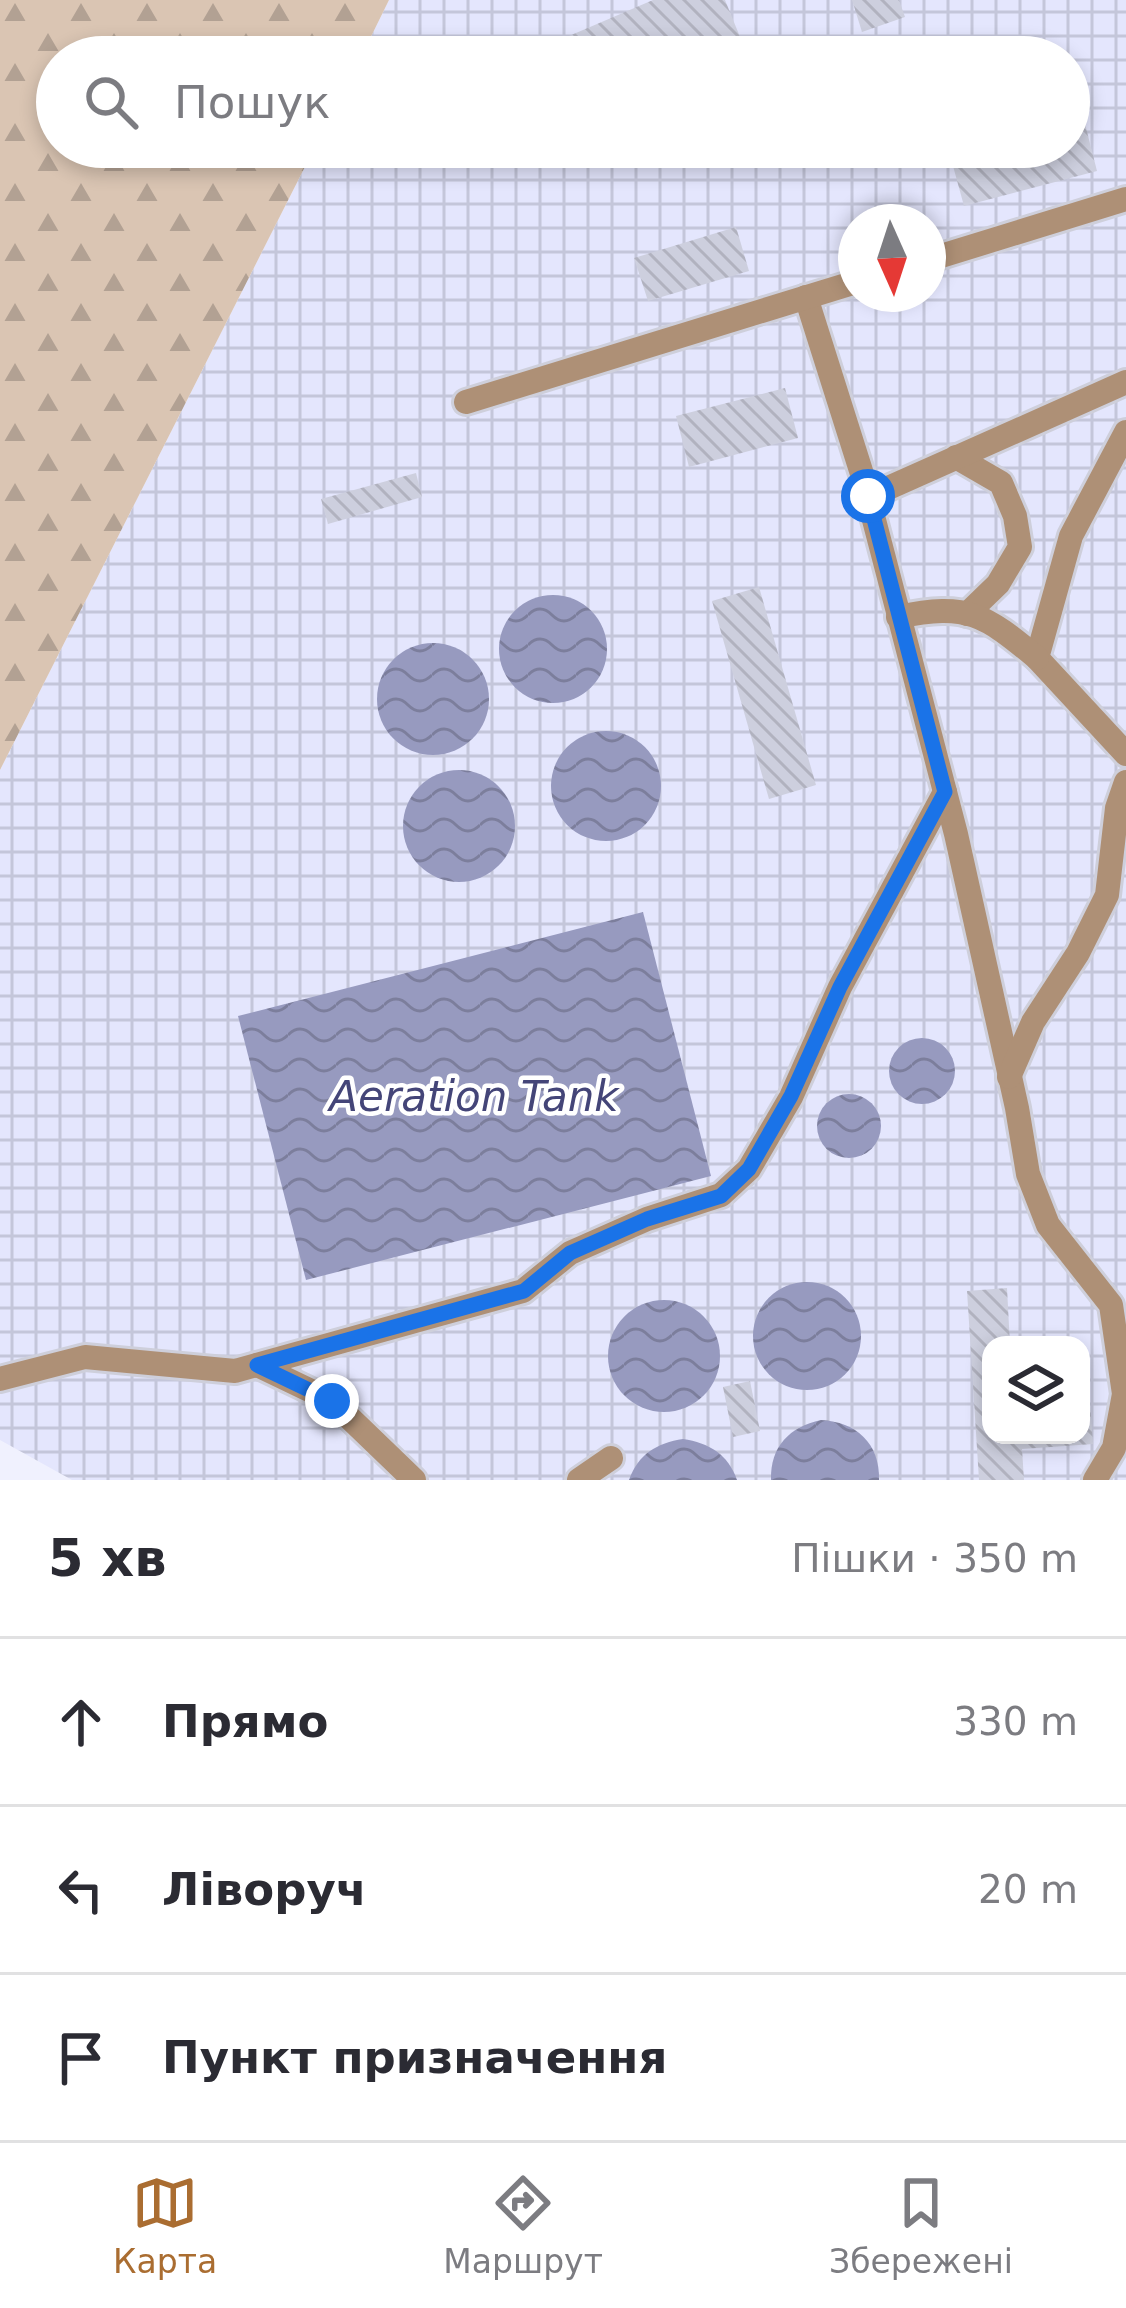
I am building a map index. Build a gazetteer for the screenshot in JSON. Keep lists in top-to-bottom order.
{
  "water": ["Aeration Tank"],
  "north": "bottom",
  "page": {
    "search": "Пошук",
    "heading": ["5 хв", "Пішки · 350 m"],
    "list": [
      ["Прямо", "330 m"],
      ["Ліворуч", "20 m"],
      "Пункт призначення"
    ],
    "nav": ["Карта", "Маршрут", "Збережені"]
  }
}
